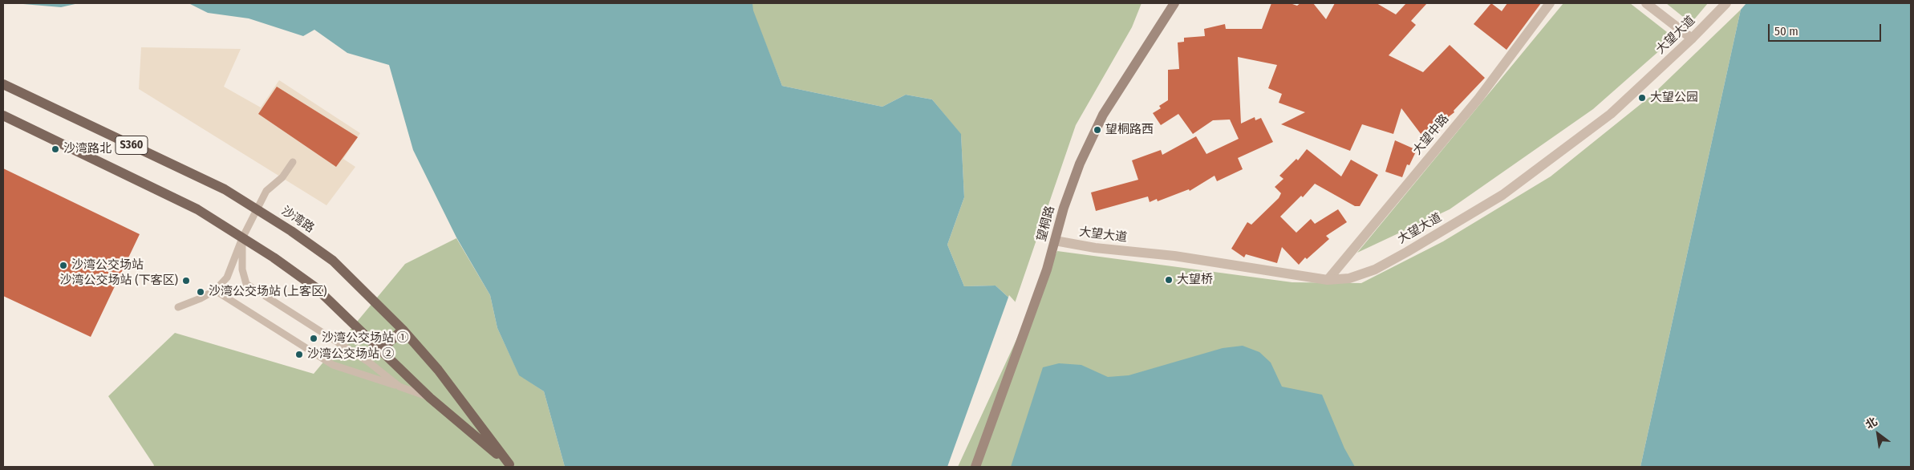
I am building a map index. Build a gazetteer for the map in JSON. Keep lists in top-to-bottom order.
{
  "streets": {
    "main road": ["S360", "沙湾路", "望桐路"],
    "street": ["大望大道", "大望中路"]
  },
  "crossings": [
    ["大望大道", "大望中路"],
    ["大望大道", "望桐路"]
  ],
  "places": [
    "大望公园",
    "望桐路西",
    "沙湾路北",
    "沙湾公交场站",
    "大望桥",
    "沙湾公交场站 (下客区)",
    "沙湾公交场站 (上客区)",
    "沙湾公交场站 ①",
    "沙湾公交场站 ②"
  ],
  "scale_bar": "50 m",
  "north": "top left"
}
